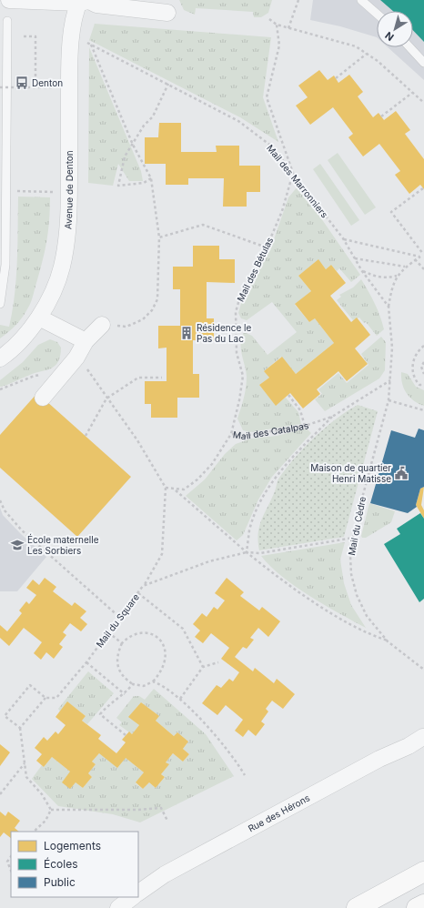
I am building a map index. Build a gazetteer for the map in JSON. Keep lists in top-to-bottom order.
{
  "streets": {
    "street": ["Avenue de Denton", "Rue des Hérons"],
    "path": [
      "Mail des Marronniers",
      "Mail des Bétulas",
      "Mail des Catalpas",
      "Mail du Cèdre",
      "Mail du Square"
    ]
  },
  "crossings": [
    ["Mail des Marronniers", "Avenue de Denton"],
    ["Mail des Marronniers", "Mail des Bétulas"],
    ["Mail des Marronniers", "Mail des Catalpas"],
    ["Mail des Marronniers", "Mail du Cèdre"],
    ["Mail des Bétulas", "Mail des Catalpas"],
    ["Mail des Catalpas", "Mail du Cèdre"],
    ["Mail du Cèdre", "Mail du Square"]
  ],
  "places": {
    "bus stop": ["Denton"],
    "building": ["Résidence le Pas du Lac"],
    "public building": ["Maison de quartier Henri Matisse"],
    "school or university": ["École maternelle Les Sorbiers"]
  },
  "legend": ["Logements", "Écoles", "Public"],
  "north": "bottom left"
}
